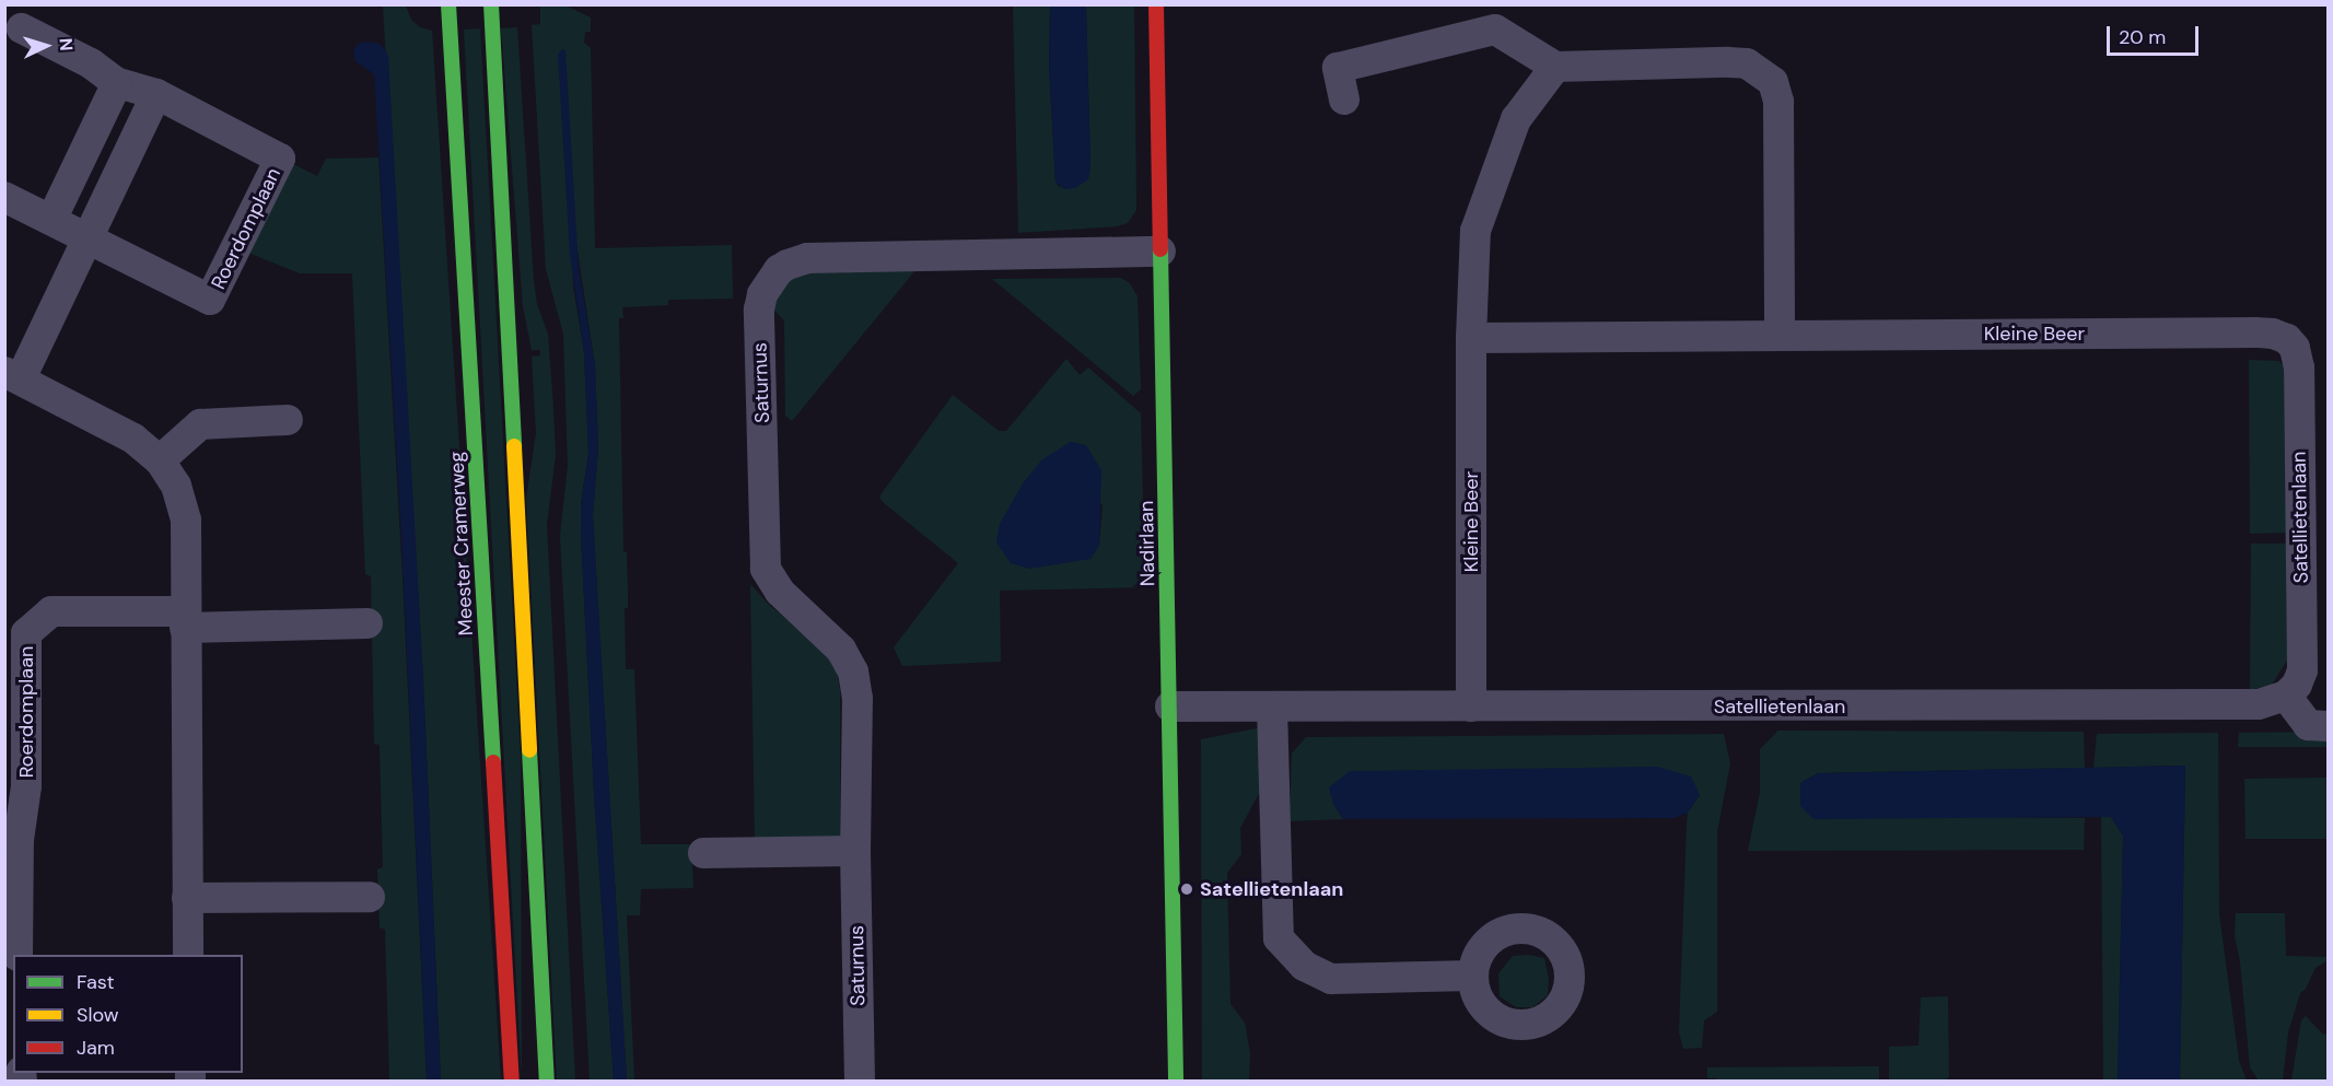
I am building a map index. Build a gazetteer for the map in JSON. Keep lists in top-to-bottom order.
{
  "streets": {
    "main road": ["Meester Cramerweg", "Nadirlaan"],
    "street": [
      "Roerdomplaan",
      "Kleine Beer",
      "Saturnus",
      "Satellietenlaan"
    ]
  },
  "crossings": [
    ["Kleine Beer", "Satellietenlaan"],
    ["Saturnus", "Nadirlaan"],
    ["Satellietenlaan", "Nadirlaan"]
  ],
  "places": ["Satellietenlaan"],
  "legend": ["Fast", "Slow", "Jam"],
  "scale_bar": "20 m",
  "north": "right"
}
